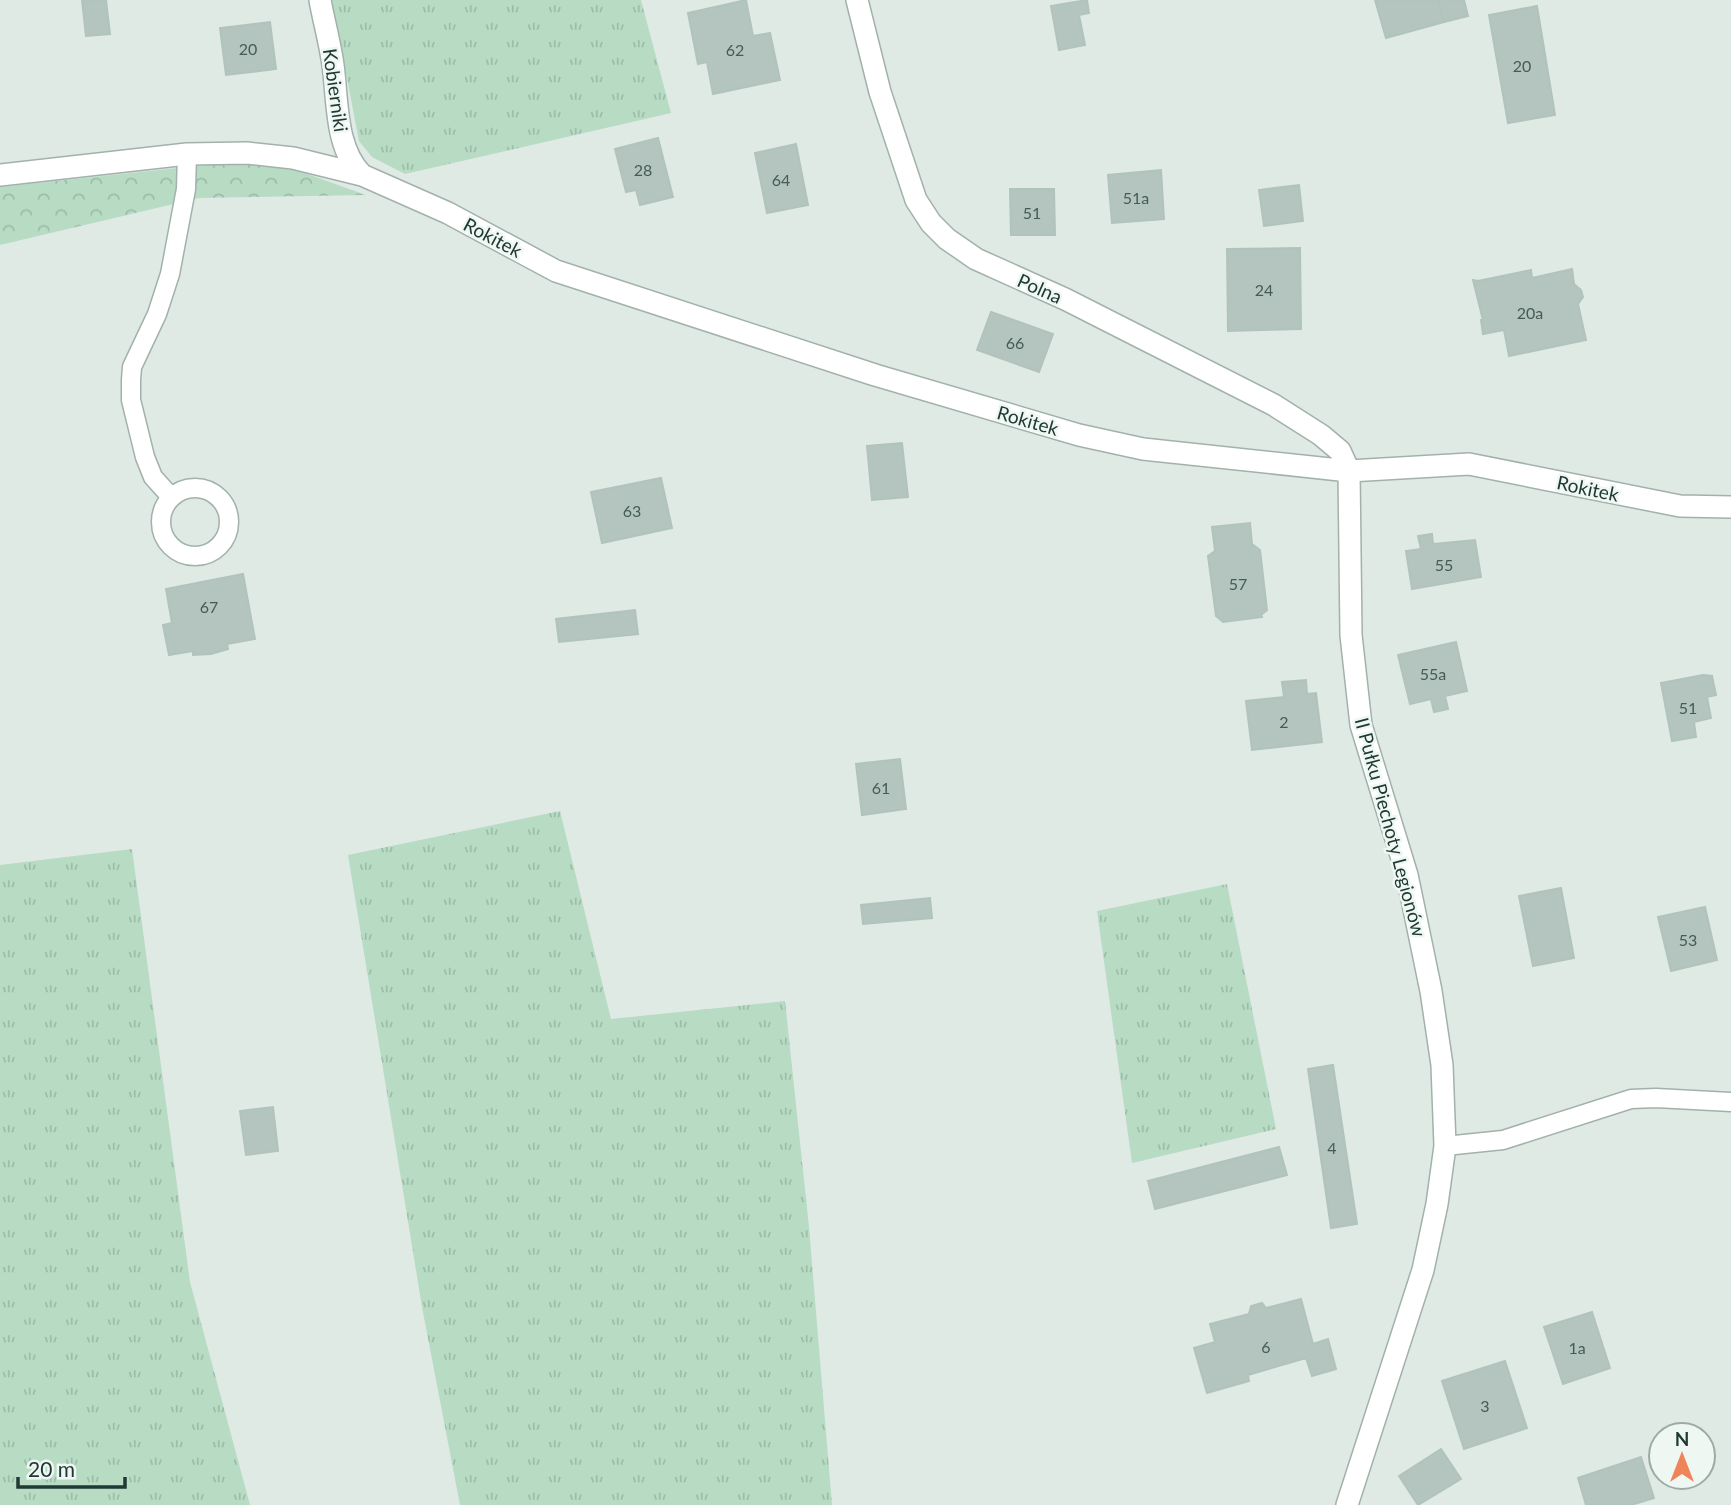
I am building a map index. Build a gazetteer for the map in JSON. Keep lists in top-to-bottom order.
{
  "streets": {
    "street": [
      "Kobierniki",
      "Rokitek",
      "Polna",
      "II Pułku Piechoty Legionów"
    ]
  },
  "crossings": [
    ["Kobierniki", "Rokitek"],
    ["Rokitek", "Polna"],
    ["Rokitek", "II Pułku Piechoty Legionów"],
    ["Polna", "II Pułku Piechoty Legionów"]
  ],
  "house_numbers": [
    "20",
    "62",
    "20",
    "28",
    "64",
    "51a",
    "51",
    "24",
    "20a",
    "66",
    "63",
    "55",
    "57",
    "67",
    "55a",
    "51",
    "2",
    "61",
    "53",
    "4",
    "6",
    "1a",
    "3"
  ],
  "scale_bar": "20 m",
  "north": "top"
}
